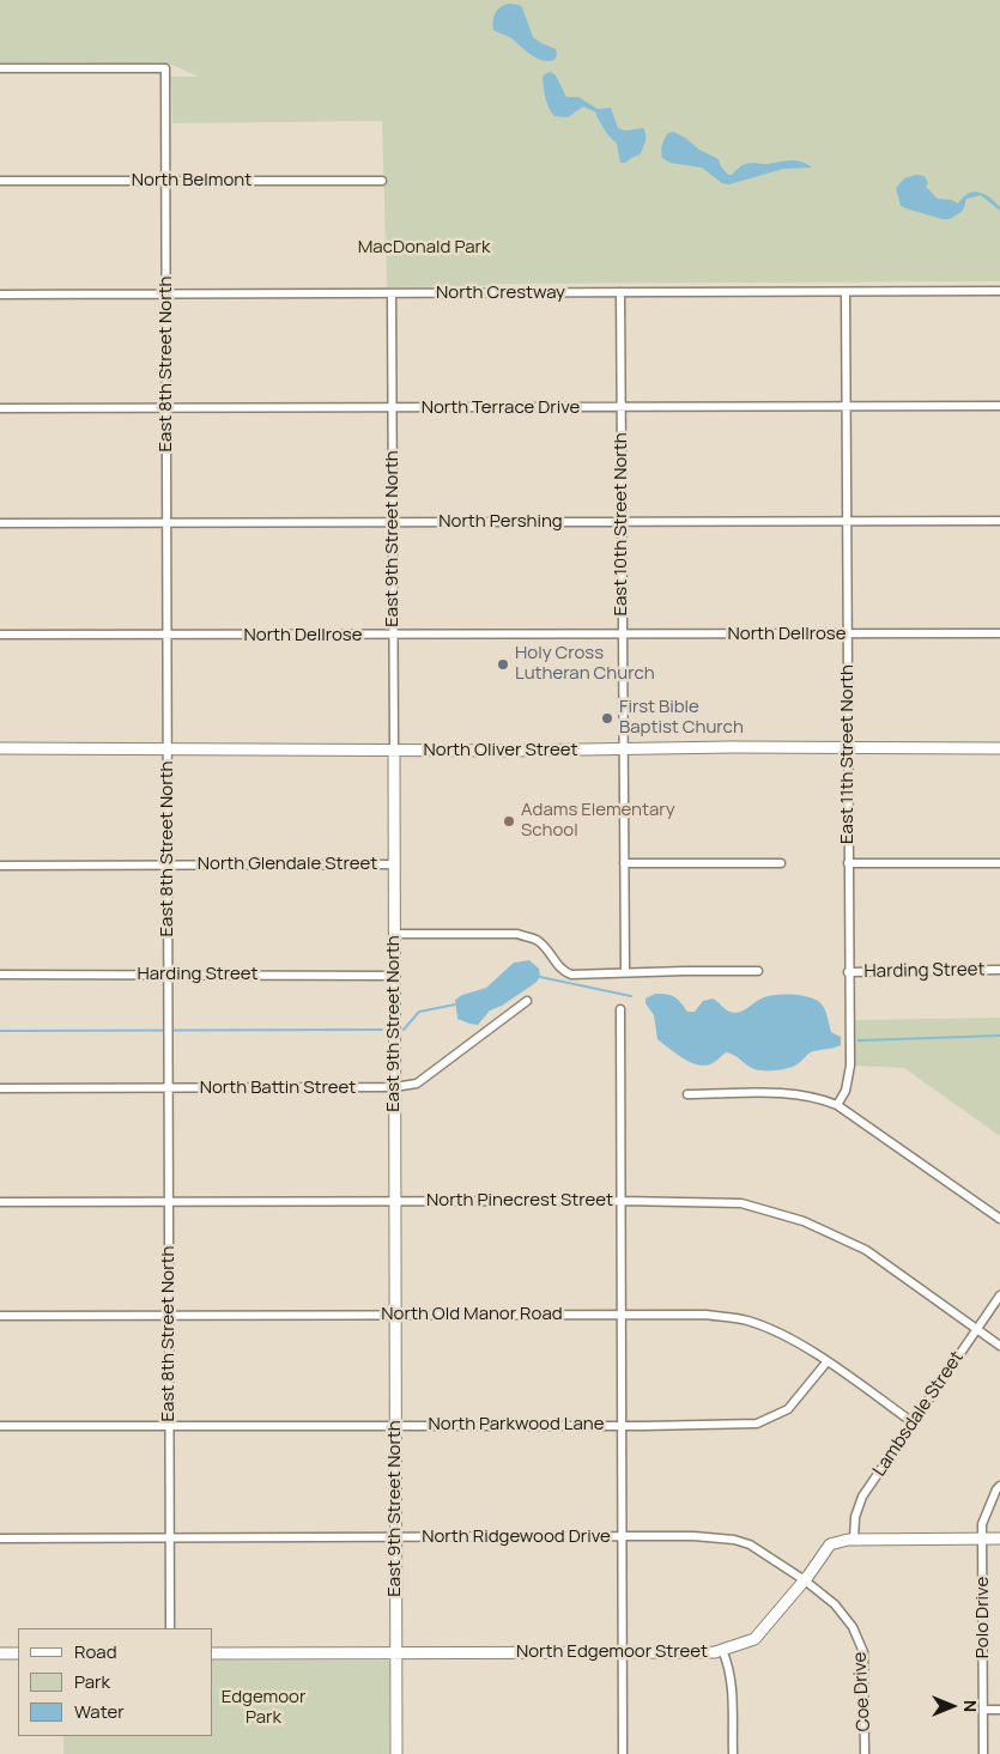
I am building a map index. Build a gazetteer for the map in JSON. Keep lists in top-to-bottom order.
{
  "streets": {
    "street": [
      "North Belmont",
      "North Crestway",
      "East 8th Street North",
      "North Terrace Drive",
      "North Pershing",
      "East 10th Street North",
      "East 9th Street North",
      "North Dellrose",
      "North Oliver Street",
      "East 11th Street North",
      "North Glendale Street",
      "Harding Street",
      "North Battin Street",
      "North Pinecrest Street",
      "North Old Manor Road",
      "Lambsdale Street",
      "North Parkwood Lane",
      "North Ridgewood Drive",
      "Polo Drive",
      "North Edgemoor Street",
      "Coe Drive"
    ]
  },
  "crossings": [
    ["North Belmont", "East 8th Street North"],
    ["North Crestway", "East 8th Street North"],
    ["North Crestway", "East 10th Street North"],
    ["North Crestway", "East 9th Street North"],
    ["North Crestway", "East 11th Street North"],
    ["East 8th Street North", "North Terrace Drive"],
    ["East 8th Street North", "North Pershing"],
    ["East 8th Street North", "North Dellrose"],
    ["East 8th Street North", "North Oliver Street"],
    ["East 8th Street North", "North Glendale Street"],
    ["East 8th Street North", "Harding Street"],
    ["East 8th Street North", "North Battin Street"],
    ["East 8th Street North", "North Pinecrest Street"],
    ["East 8th Street North", "North Old Manor Road"],
    ["East 8th Street North", "North Parkwood Lane"],
    ["East 8th Street North", "North Ridgewood Drive"],
    ["North Terrace Drive", "East 10th Street North"],
    ["North Terrace Drive", "East 9th Street North"],
    ["North Terrace Drive", "East 11th Street North"],
    ["North Pershing", "East 10th Street North"],
    ["North Pershing", "East 9th Street North"],
    ["North Pershing", "East 11th Street North"],
    ["East 10th Street North", "North Dellrose"],
    ["East 10th Street North", "North Oliver Street"],
    ["East 9th Street North", "North Dellrose"],
    ["East 9th Street North", "North Oliver Street"],
    ["East 9th Street North", "North Glendale Street"],
    ["East 9th Street North", "Harding Street"],
    ["East 9th Street North", "North Battin Street"],
    ["East 9th Street North", "North Pinecrest Street"],
    ["East 9th Street North", "North Old Manor Road"],
    ["East 9th Street North", "North Parkwood Lane"],
    ["East 9th Street North", "North Ridgewood Drive"],
    ["East 9th Street North", "North Edgemoor Street"],
    ["North Dellrose", "East 11th Street North"],
    ["North Oliver Street", "East 11th Street North"],
    ["East 11th Street North", "Harding Street"],
    ["North Pinecrest Street", "Lambsdale Street"],
    ["North Old Manor Road", "Lambsdale Street"],
    ["North Old Manor Road", "North Parkwood Lane"],
    ["Lambsdale Street", "North Edgemoor Street"],
    ["North Ridgewood Drive", "North Edgemoor Street"],
    ["North Ridgewood Drive", "Coe Drive"],
    ["Polo Drive", "North Edgemoor Street"],
    ["North Edgemoor Street", "Coe Drive"]
  ],
  "parks": ["MacDonald Park", "Edgemoor Park"],
  "places": ["Holy Cross Lutheran Church", "First Bible Baptist Church", "Adams Elementary School"],
  "legend": ["Road", "Park", "Water"],
  "north": "right"
}
